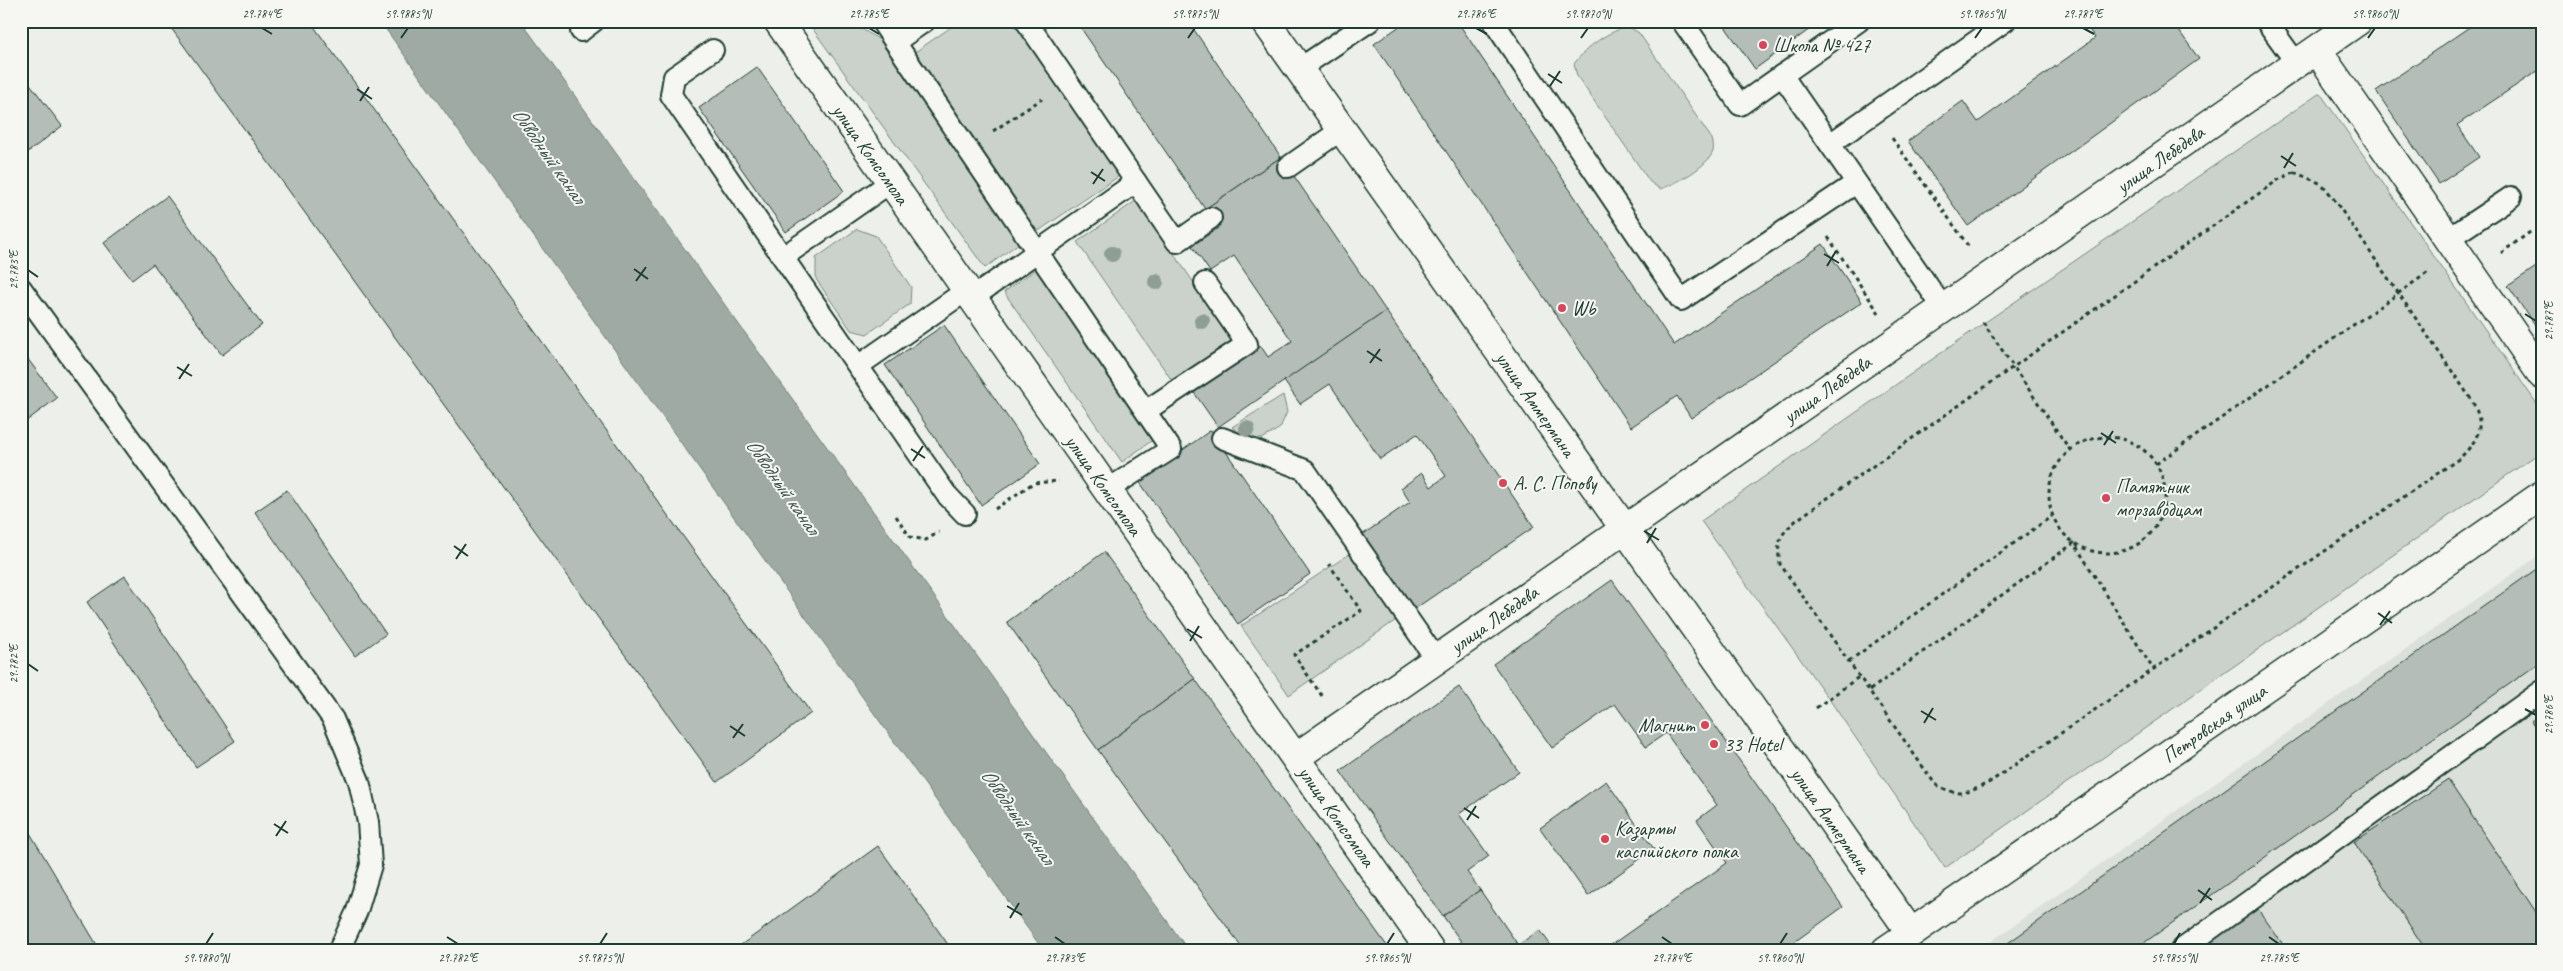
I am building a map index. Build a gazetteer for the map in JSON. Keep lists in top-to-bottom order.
{
  "streets": {
    "street": [
      "улица Комсомола",
      "улица Лебедева",
      "улица Аммермана",
      "Петровская улица"
    ]
  },
  "crossings": [
    ["улица Комсомола", "улица Лебедева"],
    ["улица Лебедева", "улица Аммермана"],
    ["улица Аммермана", "Петровская улица"]
  ],
  "water": ["Обводный канал"],
  "places": [
    "Школа № 427",
    "Wb",
    "А. С. Попову",
    "Памятник морзаводцам",
    "Магнит",
    "33 Hotel",
    "Казармы каспийского полка"
  ],
  "coordinates": [
    "29.784°E",
    "59.9885°N",
    "29.785°E",
    "59.9875°N",
    "29.786°E",
    "59.9870°N",
    "59.9865°N",
    "29.787°E",
    "59.9860°N",
    "29.783°E",
    "29.782°E",
    "59.9880°N",
    "59.9855°N"
  ]
}
